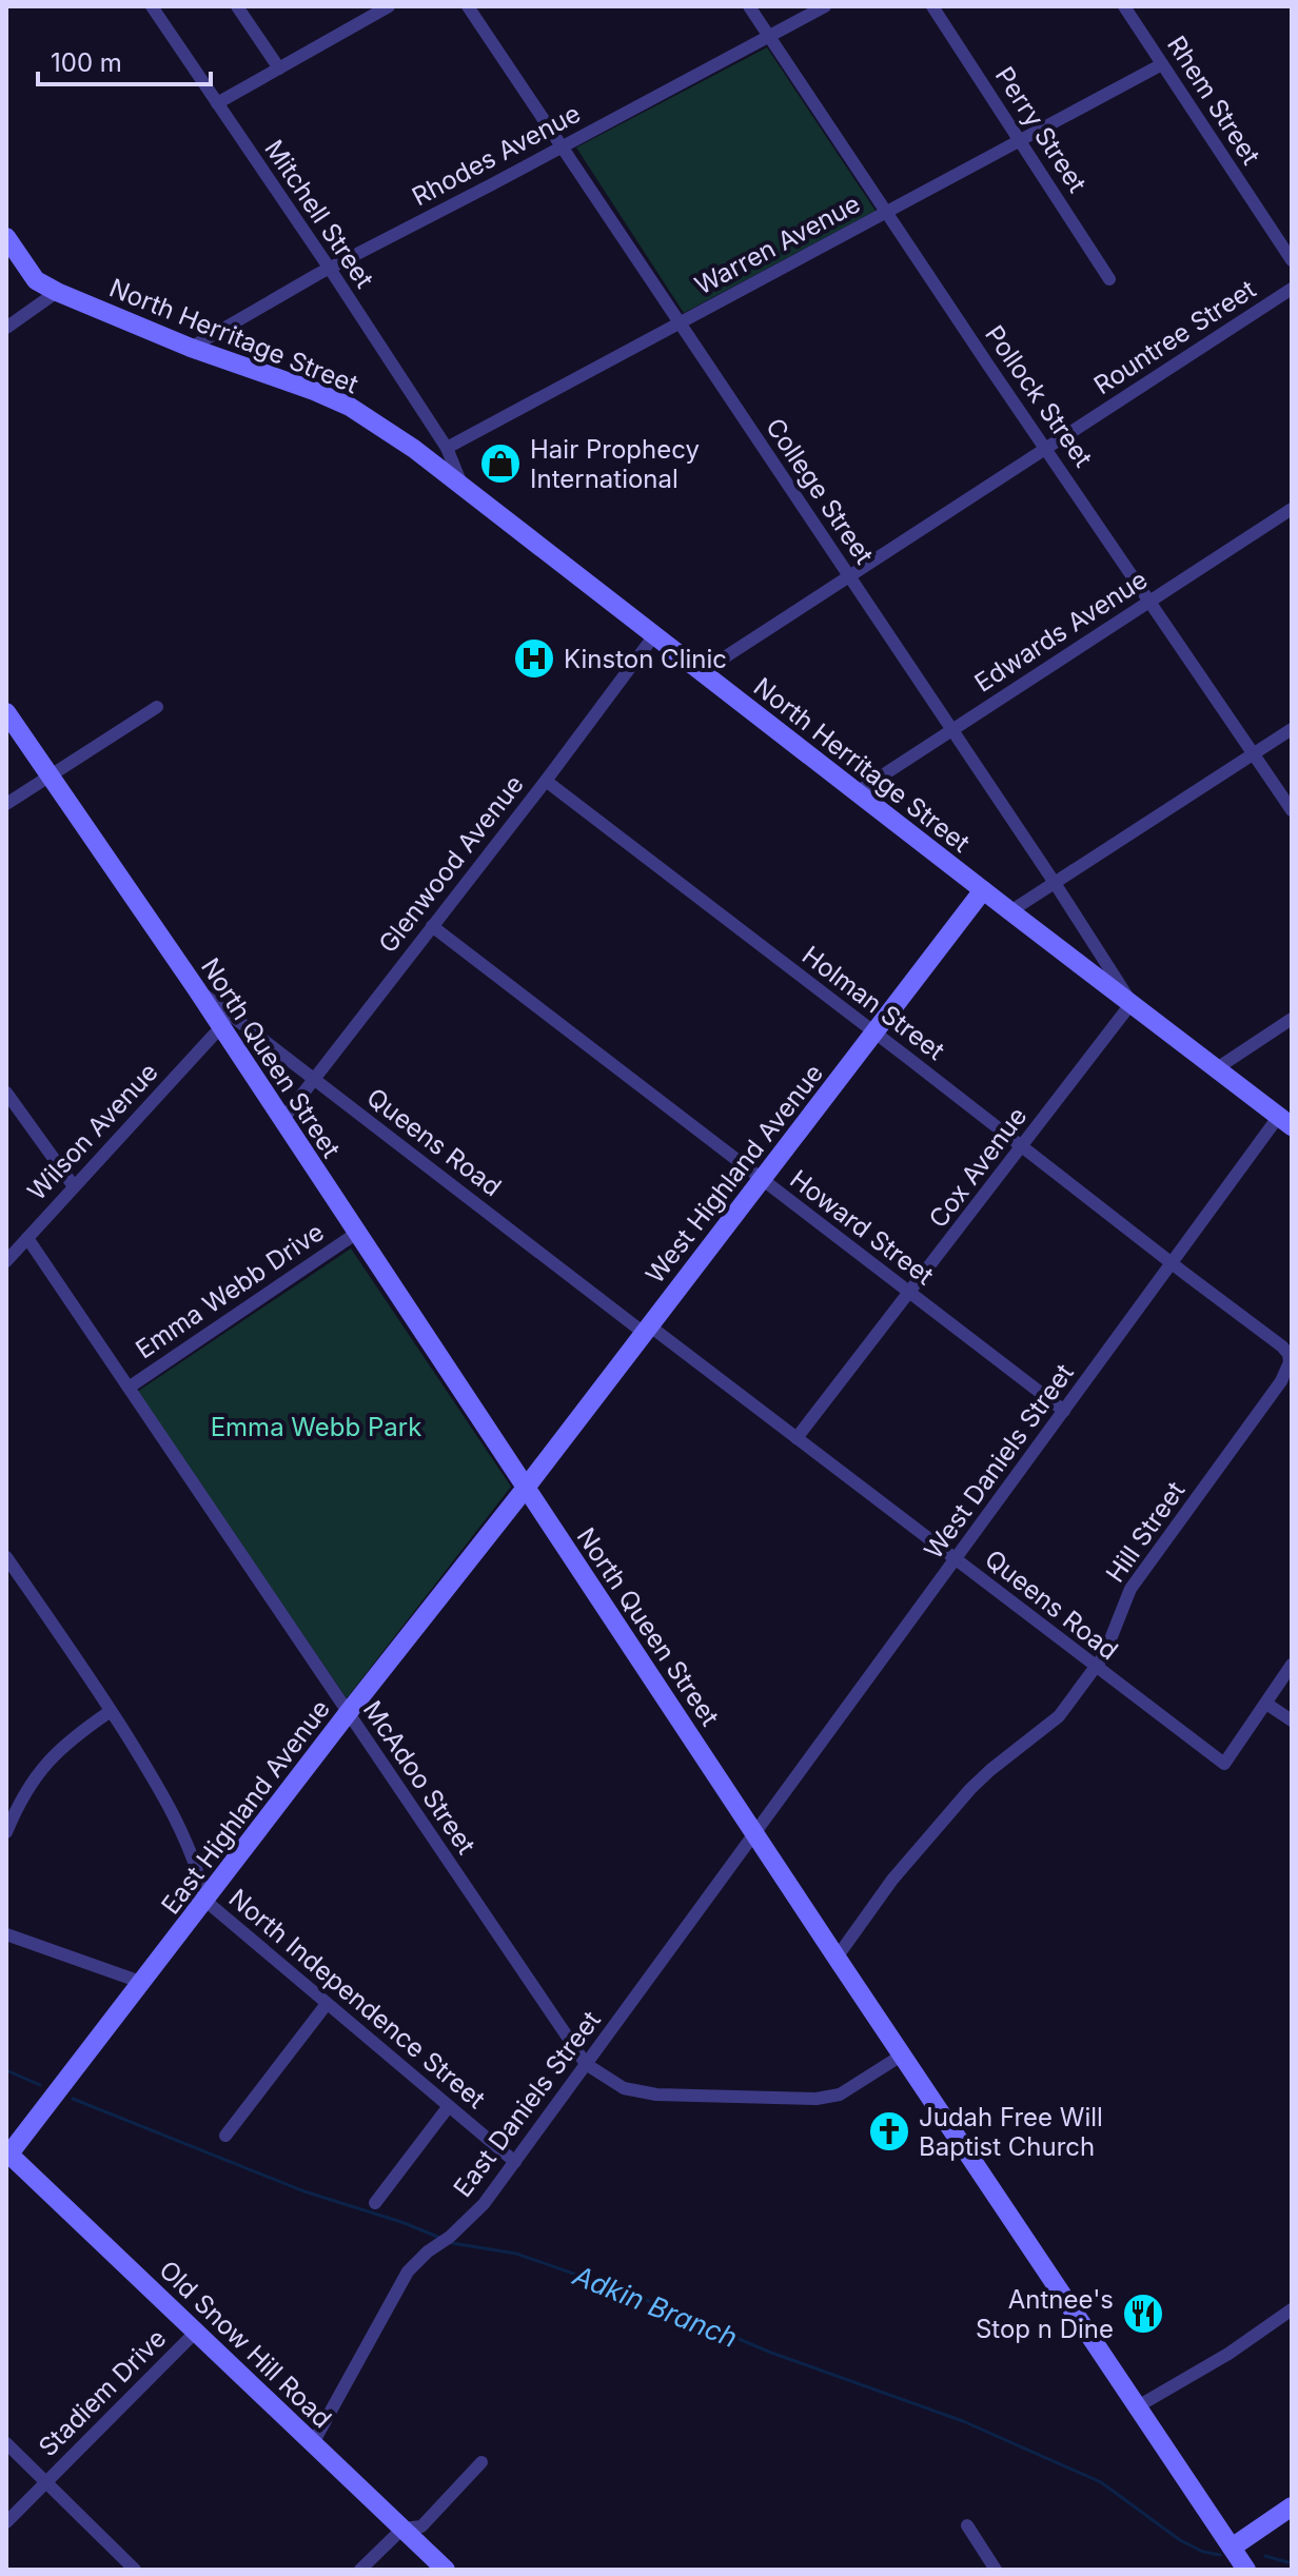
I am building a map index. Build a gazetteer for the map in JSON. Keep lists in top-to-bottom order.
{
  "streets": {
    "street": [
      "Rhem Street",
      "Perry Street",
      "Rhodes Avenue",
      "Mitchell Street",
      "Warren Avenue",
      "North Herritage Street",
      "Rountree Street",
      "Pollock Street",
      "College Street",
      "Edwards Avenue",
      "Glenwood Avenue",
      "Holman Street",
      "North Queen Street",
      "Wilson Avenue",
      "Queens Road",
      "Cox Avenue",
      "West Highland Avenue",
      "Howard Street",
      "Emma Webb Drive",
      "West Daniels Street",
      "Hill Street",
      "McAdoo Street",
      "East Highland Avenue",
      "North Independence Street",
      "East Daniels Street",
      "Old Snow Hill Road",
      "Stadiem Drive"
    ]
  },
  "crossings": [
    ["Rhem Street", "Warren Avenue"],
    ["Perry Street", "Warren Avenue"],
    ["Rhodes Avenue", "Mitchell Street"],
    ["Rhodes Avenue", "North Herritage Street"],
    ["Rhodes Avenue", "Pollock Street"],
    ["Rhodes Avenue", "College Street"],
    ["Mitchell Street", "Warren Avenue"],
    ["Warren Avenue", "Pollock Street"],
    ["Warren Avenue", "College Street"],
    ["North Herritage Street", "Rountree Street"],
    ["North Herritage Street", "College Street"],
    ["North Herritage Street", "Edwards Avenue"],
    ["North Herritage Street", "Glenwood Avenue"],
    ["North Herritage Street", "Cox Avenue"],
    ["North Herritage Street", "West Highland Avenue"],
    ["North Herritage Street", "West Daniels Street"],
    ["Rountree Street", "Pollock Street"],
    ["Rountree Street", "College Street"],
    ["Pollock Street", "Edwards Avenue"],
    ["College Street", "Edwards Avenue"],
    ["College Street", "Cox Avenue"],
    ["Glenwood Avenue", "Holman Street"],
    ["Glenwood Avenue", "North Queen Street"],
    ["Glenwood Avenue", "Queens Road"],
    ["Glenwood Avenue", "Howard Street"],
    ["Holman Street", "Cox Avenue"],
    ["Holman Street", "West Highland Avenue"],
    ["Holman Street", "West Daniels Street"],
    ["Holman Street", "Hill Street"],
    ["North Queen Street", "Queens Road"],
    ["North Queen Street", "West Highland Avenue"],
    ["North Queen Street", "Emma Webb Drive"],
    ["North Queen Street", "West Daniels Street"],
    ["North Queen Street", "Hill Street"],
    ["North Queen Street", "McAdoo Street"],
    ["North Queen Street", "East Highland Avenue"],
    ["North Queen Street", "East Daniels Street"],
    ["Wilson Avenue", "McAdoo Street"],
    ["Queens Road", "Cox Avenue"],
    ["Queens Road", "West Highland Avenue"],
    ["Queens Road", "West Daniels Street"],
    ["Queens Road", "Hill Street"],
    ["Cox Avenue", "Howard Street"],
    ["West Highland Avenue", "Howard Street"],
    ["West Highland Avenue", "East Highland Avenue"],
    ["Howard Street", "West Daniels Street"],
    ["Emma Webb Drive", "McAdoo Street"],
    ["West Daniels Street", "Hill Street"],
    ["West Daniels Street", "East Daniels Street"],
    ["McAdoo Street", "East Highland Avenue"],
    ["McAdoo Street", "East Daniels Street"],
    ["East Highland Avenue", "North Independence Street"],
    ["East Highland Avenue", "Old Snow Hill Road"],
    ["North Independence Street", "East Daniels Street"],
    ["East Daniels Street", "Old Snow Hill Road"],
    ["Old Snow Hill Road", "Stadiem Drive"]
  ],
  "water": ["Adkin Branch"],
  "parks": ["Emma Webb Park"],
  "places": {
    "shop": ["Hair Prophecy International"],
    "hospital": ["Kinston Clinic"],
    "church": ["Judah Free Will Baptist Church"],
    "restaurant": ["Antnee's Stop n Dine"]
  },
  "scale_bar": "100 m"
}
